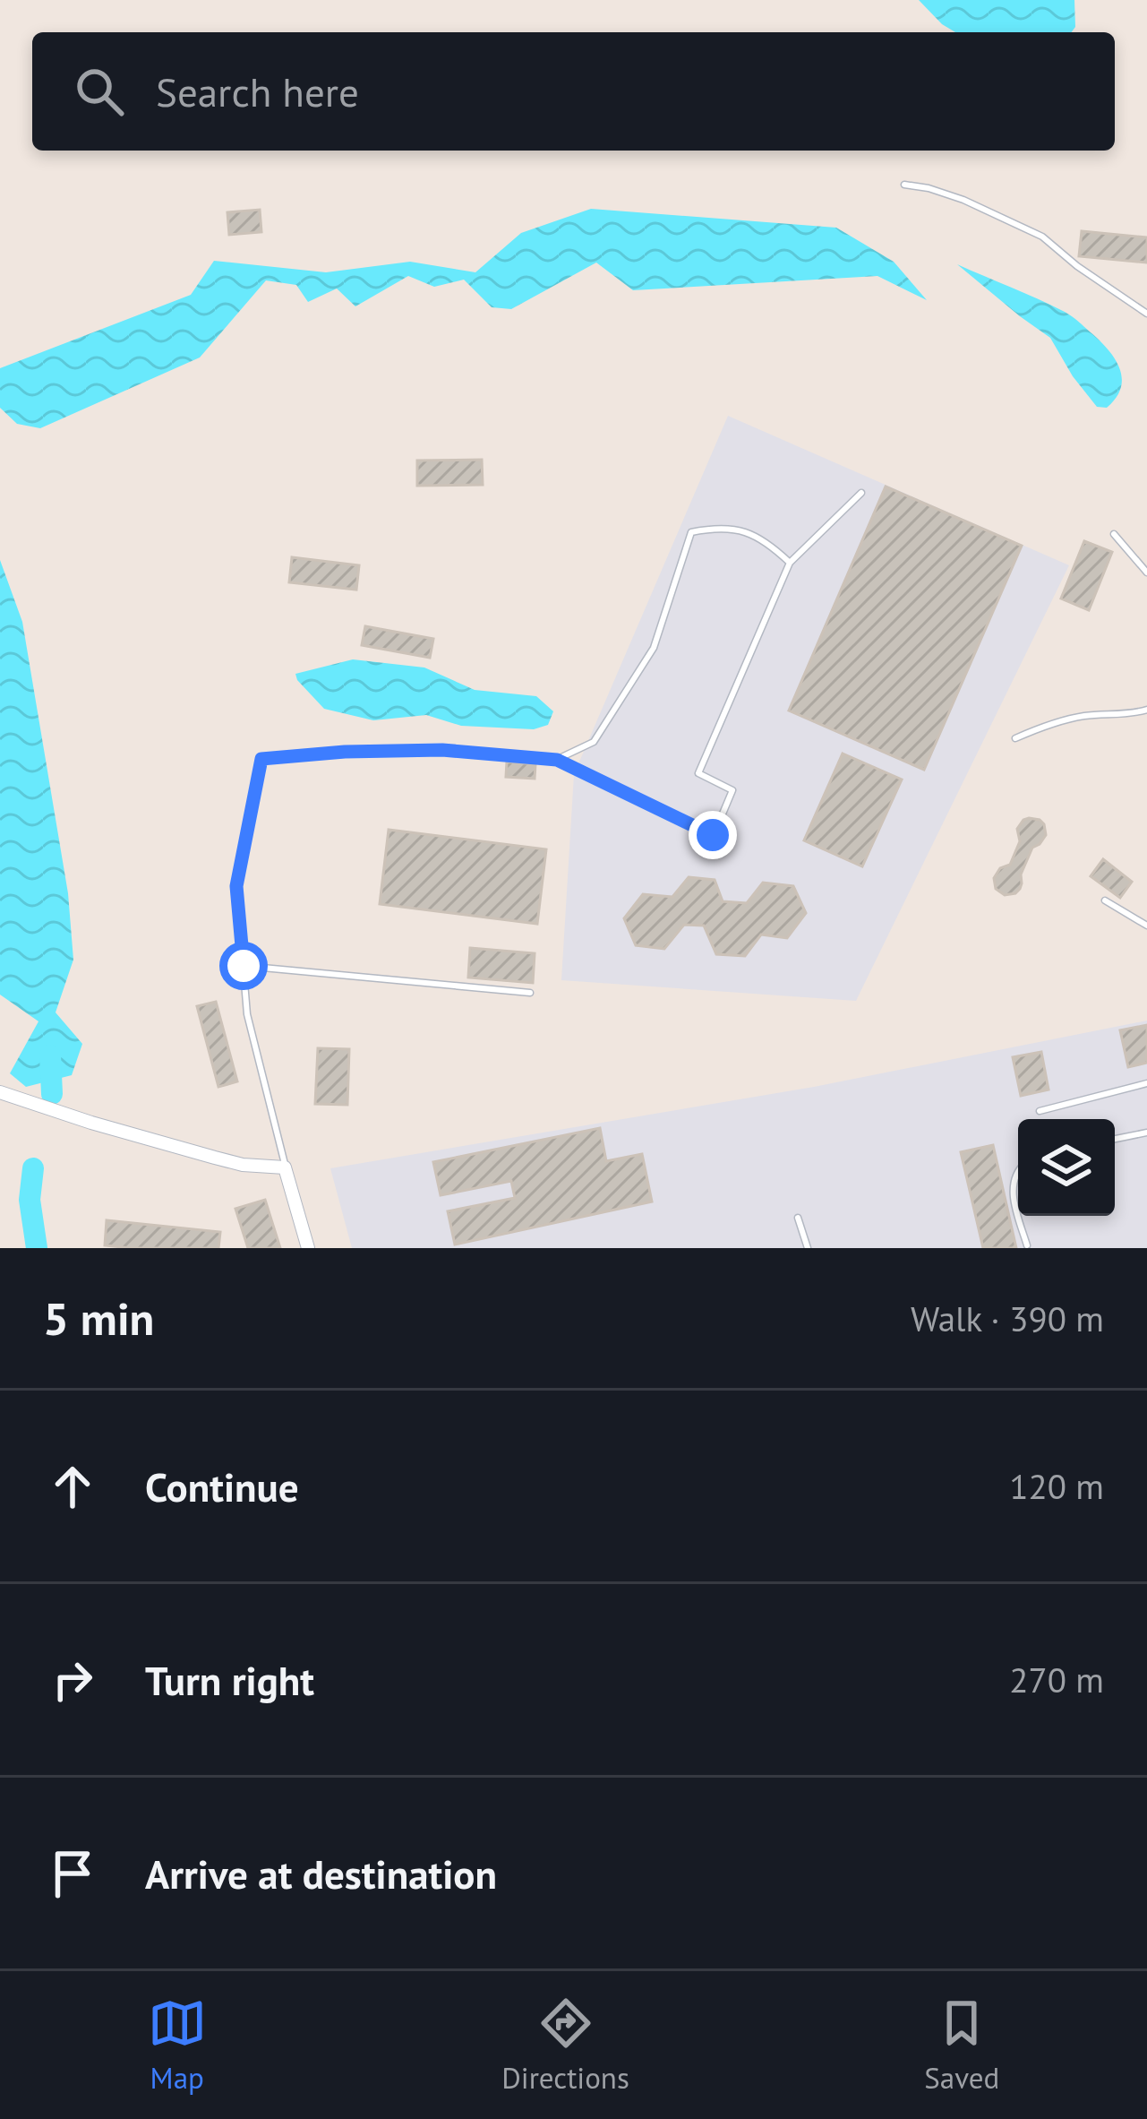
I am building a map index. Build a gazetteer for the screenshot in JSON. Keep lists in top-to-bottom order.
{
  "page": {
    "search": "Search here",
    "heading": ["5 min", "Walk · 390 m"],
    "list": [
      ["Continue", "120 m"],
      ["Turn right", "270 m"],
      "Arrive at destination"
    ],
    "nav": ["Map", "Directions", "Saved"]
  }
}
